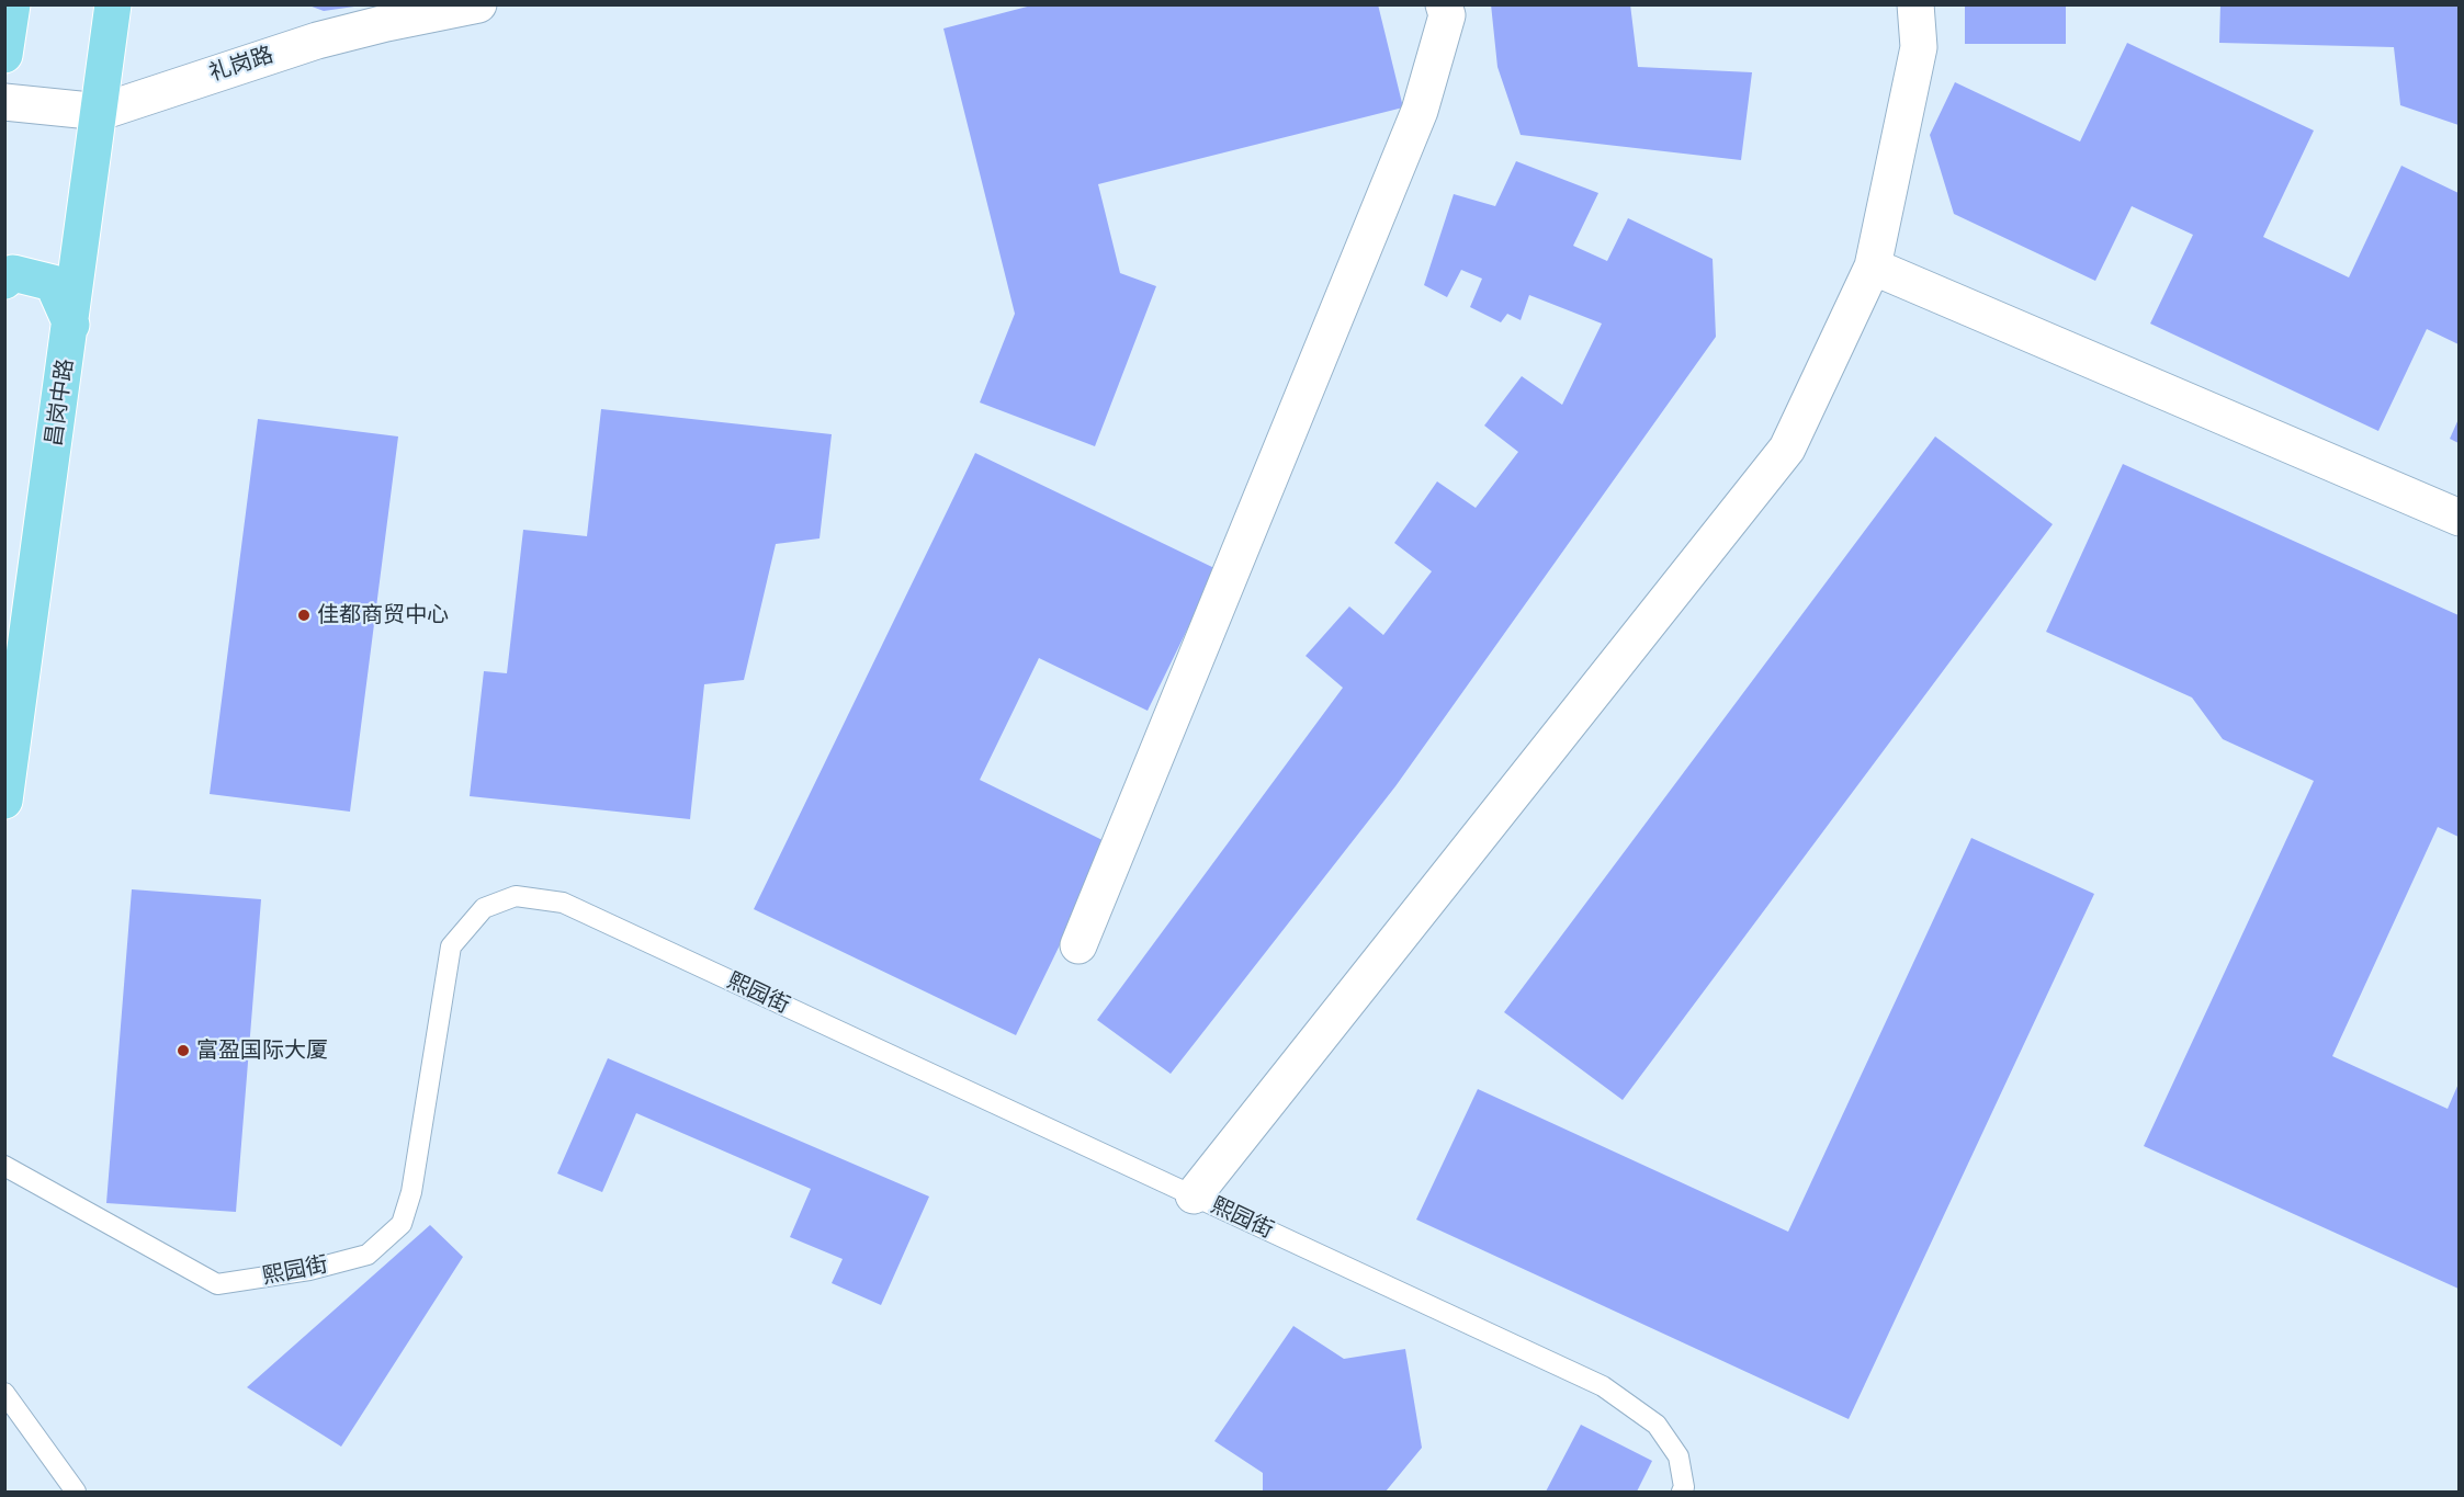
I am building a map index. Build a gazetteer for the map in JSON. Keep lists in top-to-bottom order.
{
  "streets": {
    "main road": ["昌岗中路"],
    "street": ["礼岗路"],
    "lane": ["熙园街"]
  },
  "crossings": [
    ["礼岗路", "昌岗中路"]
  ],
  "places": ["佳都商贸中心", "富盈国际大厦"]
}
